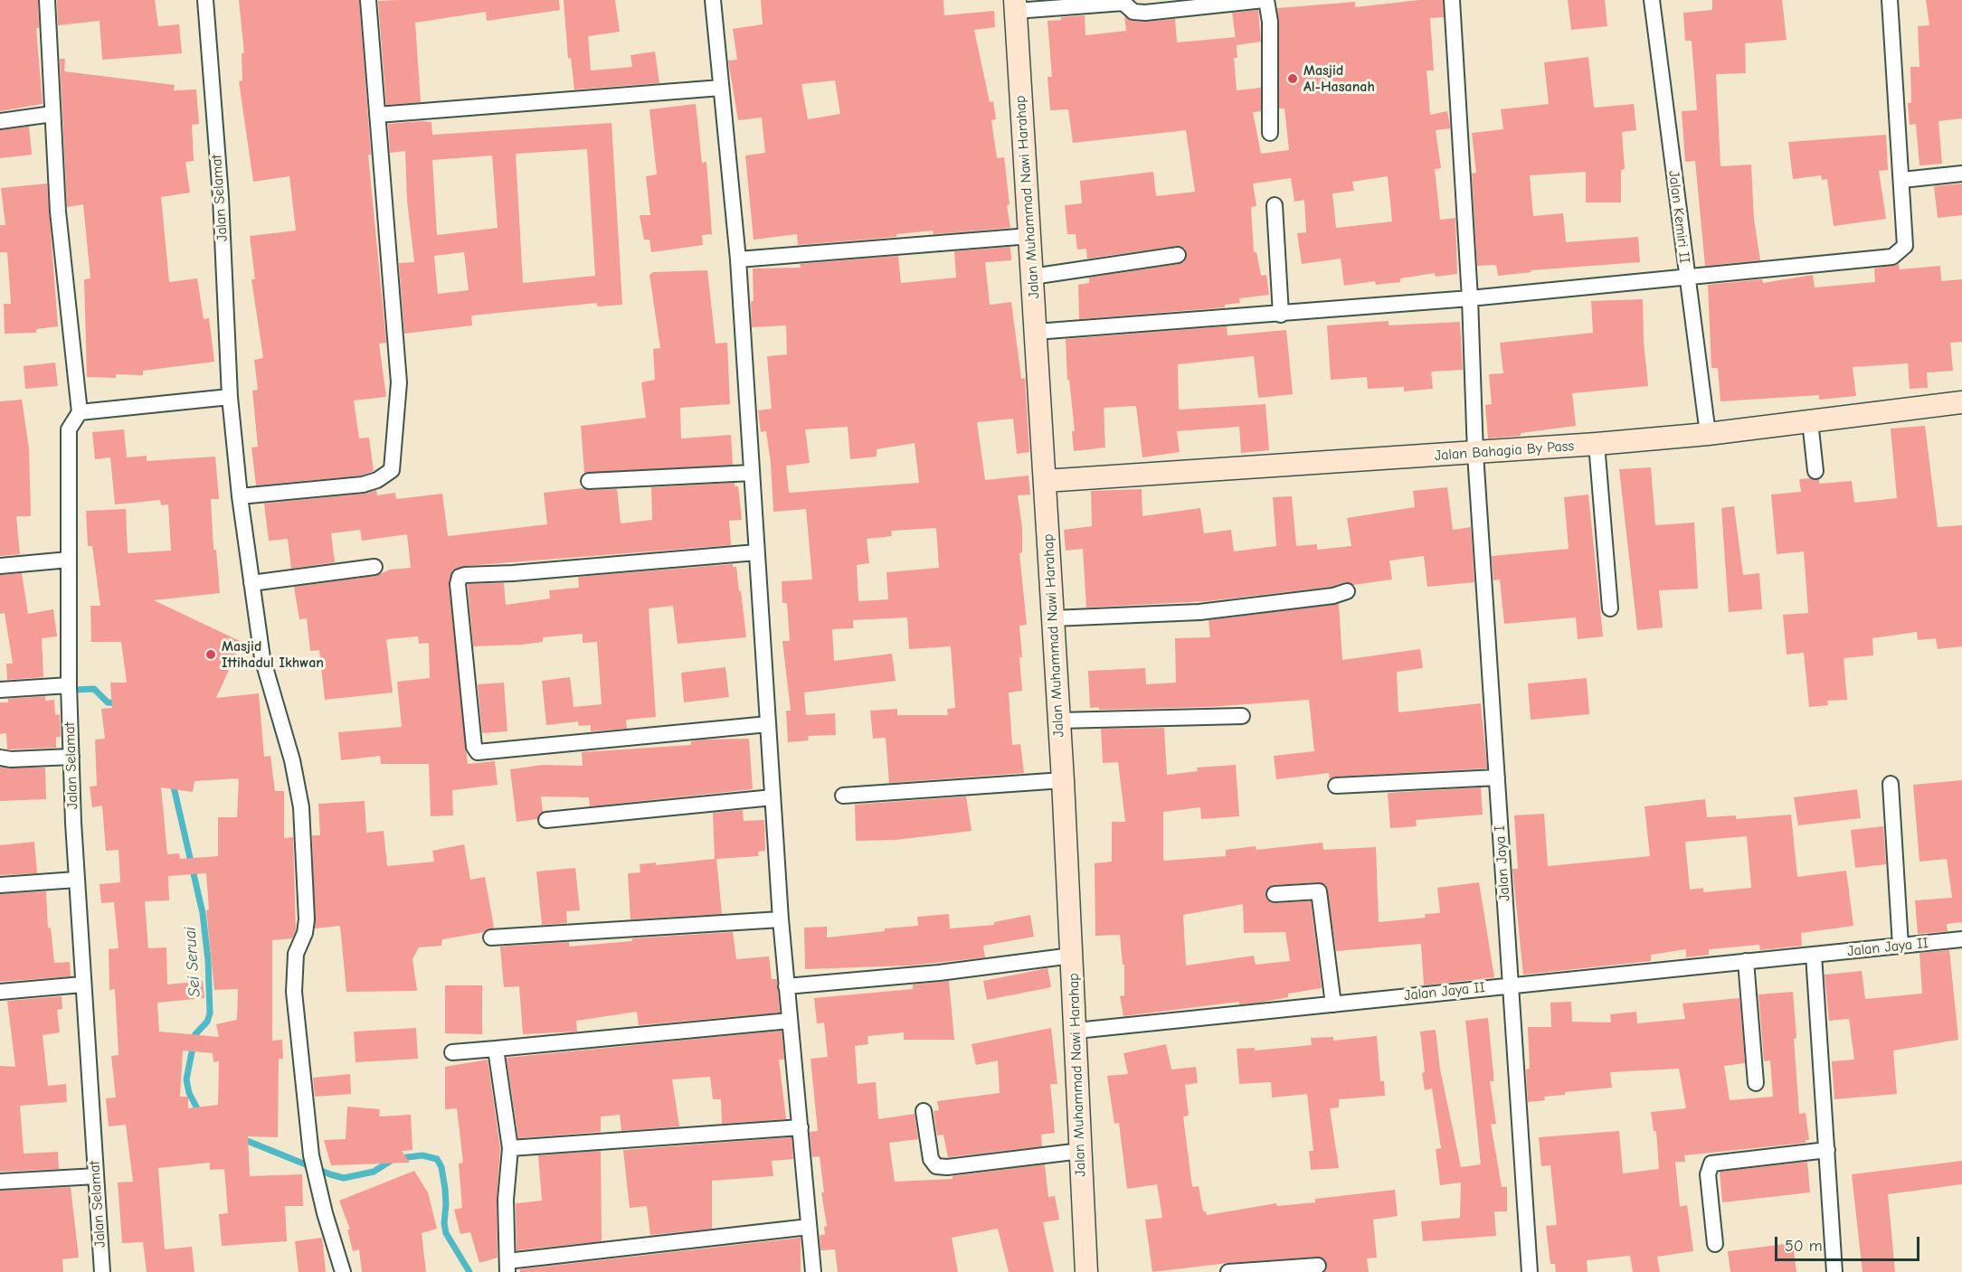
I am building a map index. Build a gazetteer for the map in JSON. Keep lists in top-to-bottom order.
{
  "streets": {
    "main road": ["Jalan Muhammad Nawi Harahap", "Jalan Bahagia By Pass"],
    "street": [
      "Jalan Selamat",
      "Jalan Kemiri II",
      "Jalan Jaya I",
      "Jalan Jaya II"
    ]
  },
  "crossings": [
    ["Jalan Muhammad Nawi Harahap", "Jalan Bahagia By Pass"],
    ["Jalan Muhammad Nawi Harahap", "Jalan Jaya II"],
    ["Jalan Kemiri II", "Jalan Bahagia By Pass"],
    ["Jalan Bahagia By Pass", "Jalan Jaya I"],
    ["Jalan Jaya I", "Jalan Jaya II"]
  ],
  "water": ["Sei Seruai"],
  "places": ["Masjid Al-Hasanah", "Masjid Ittihadul Ikhwan"],
  "scale_bar": "50 m"
}
